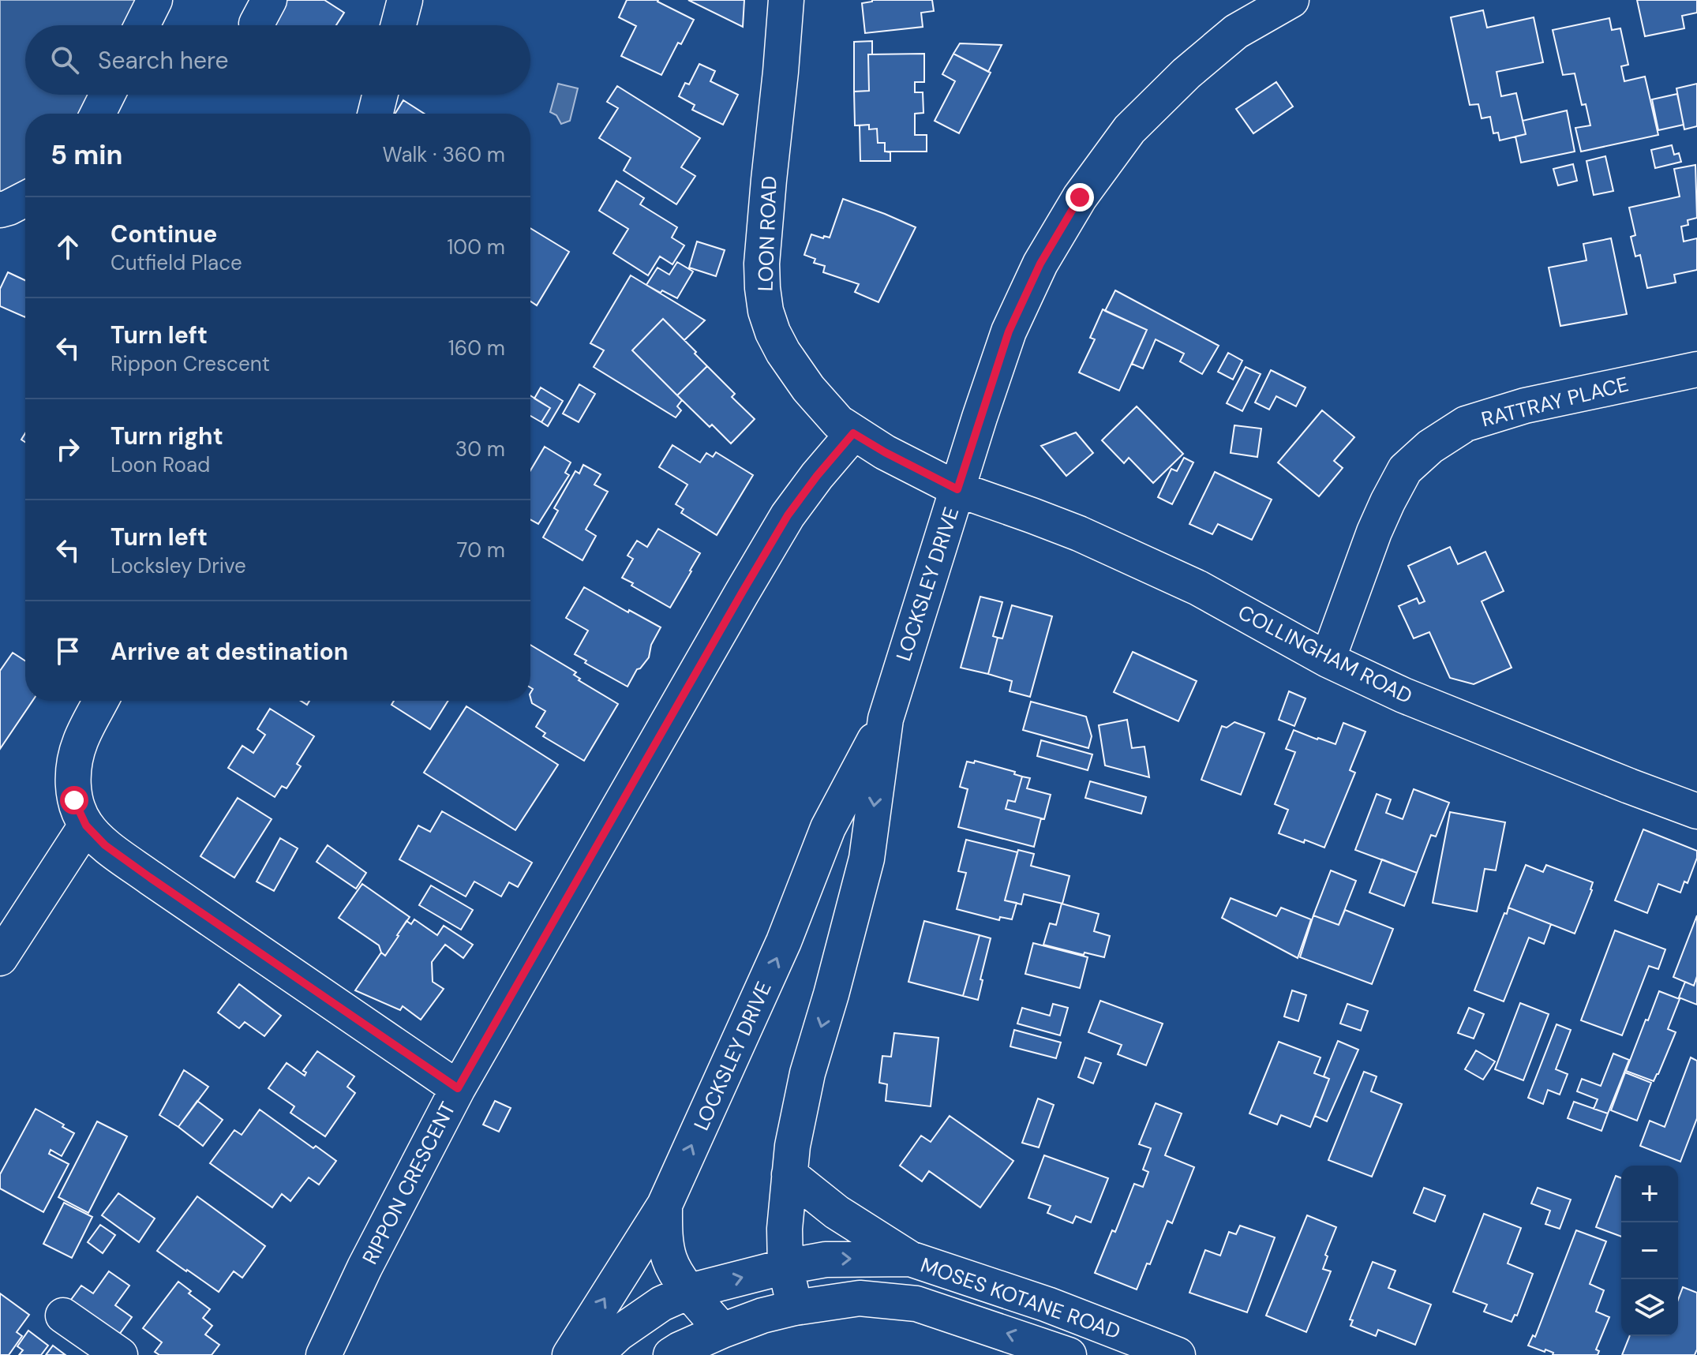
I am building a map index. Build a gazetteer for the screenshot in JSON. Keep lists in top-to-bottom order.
{
  "streets": {
    "street": [
      "LOON ROAD",
      "RATTRAY PLACE",
      "LOCKSLEY DRIVE",
      "COLLINGHAM ROAD",
      "RIPPON CRESCENT",
      "MOSES KOTANE ROAD"
    ]
  },
  "crossings": [
    ["LOON ROAD", "LOCKSLEY DRIVE"],
    ["LOON ROAD", "COLLINGHAM ROAD"],
    ["LOON ROAD", "RIPPON CRESCENT"],
    ["RATTRAY PLACE", "COLLINGHAM ROAD"],
    ["LOCKSLEY DRIVE", "COLLINGHAM ROAD"],
    ["LOCKSLEY DRIVE", "MOSES KOTANE ROAD"]
  ],
  "page": {
    "search": "Search here",
    "heading": ["5 min", "Walk · 360 m"],
    "list": [
      ["Continue", "Cutfield Place", "100 m"],
      ["Turn left", "Rippon Crescent", "160 m"],
      ["Turn right", "Loon Road", "30 m"],
      ["Turn left", "Locksley Drive", "70 m"],
      "Arrive at destination"
    ],
    "map_buttons": ["+", "−"]
  }
}
